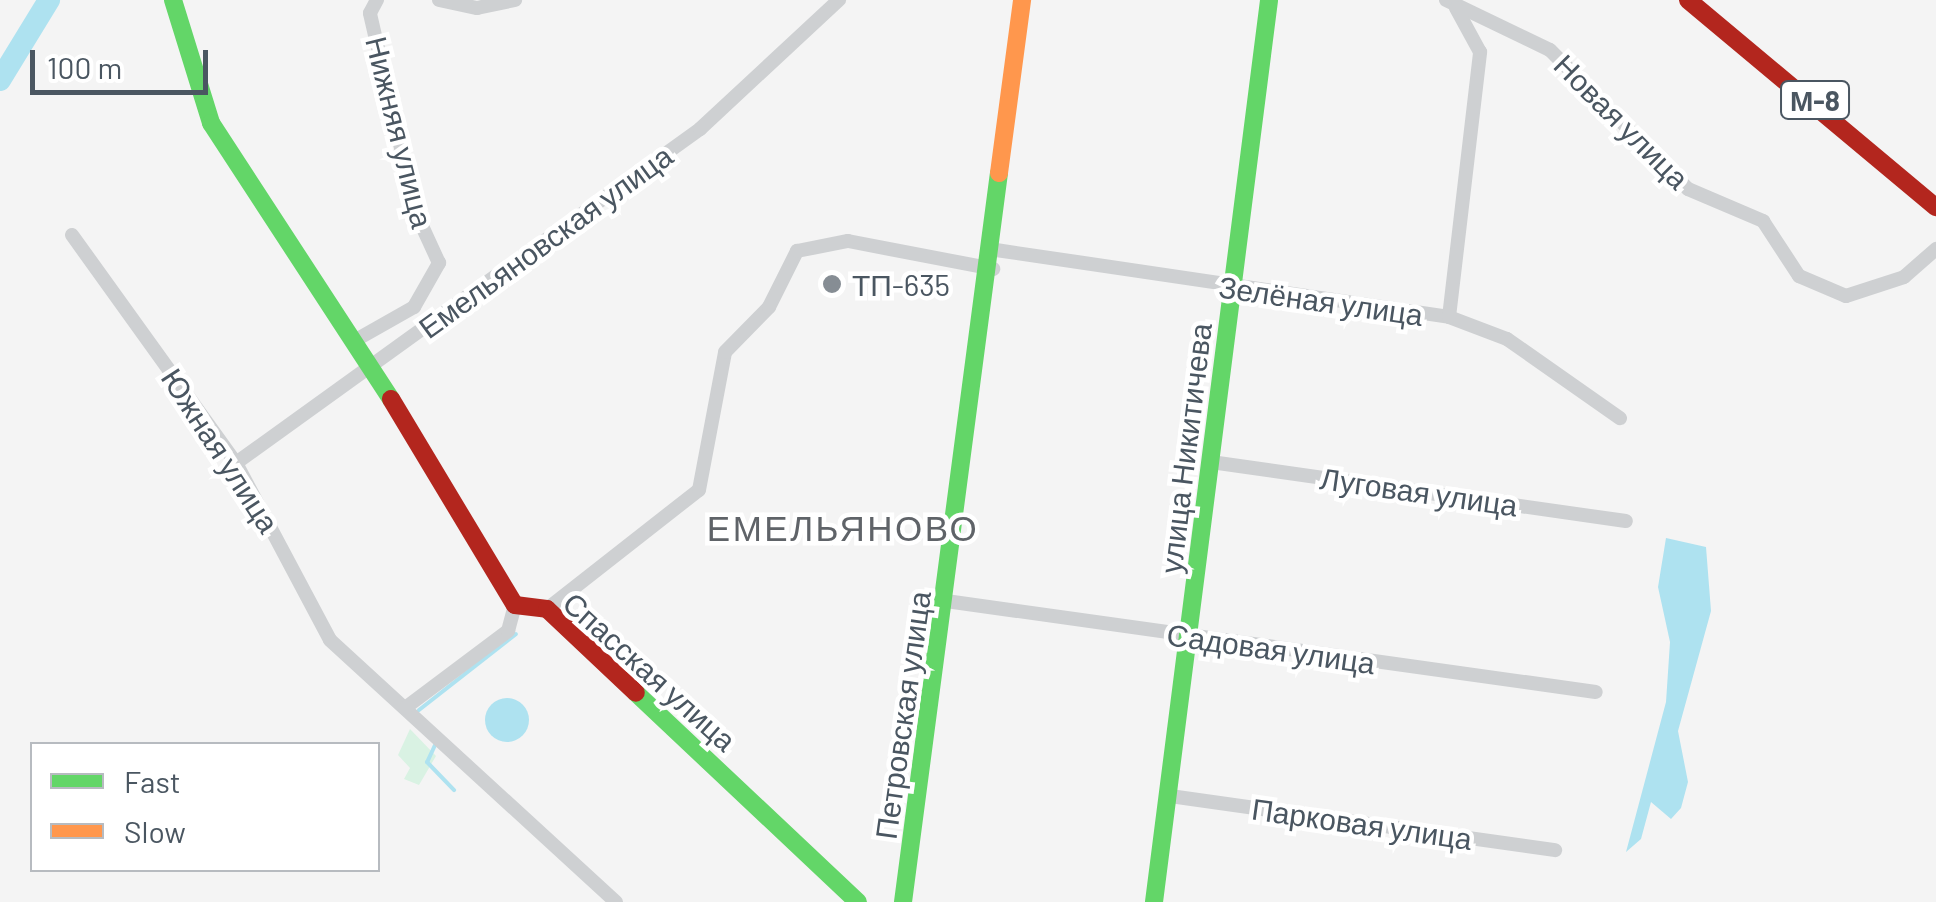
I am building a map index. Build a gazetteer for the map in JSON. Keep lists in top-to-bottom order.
{
  "streets": {
    "street": [
      "М-8",
      "Новая улица",
      "Нижняя улица",
      "Емельяновская улица",
      "Зелёная улица",
      "улица Никитичева",
      "Южная улица",
      "Луговая улица",
      "Садовая улица",
      "Спасская улица",
      "Петровская улица",
      "Парковая улица"
    ]
  },
  "crossings": [
    ["Нижняя улица", "Спасская улица"],
    ["Емельяновская улица", "Южная улица"],
    ["Емельяновская улица", "Спасская улица"],
    ["Зелёная улица", "улица Никитичева"],
    ["Зелёная улица", "Спасская улица"],
    ["Зелёная улица", "Петровская улица"],
    ["улица Никитичева", "Луговая улица"],
    ["улица Никитичева", "Садовая улица"],
    ["улица Никитичева", "Парковая улица"],
    ["Садовая улица", "Петровская улица"]
  ],
  "districts": ["ЕМЕЛЬЯНОВО"],
  "places": ["ТП-635"],
  "legend": ["Fast", "Slow"],
  "scale_bar": "100 m"
}
